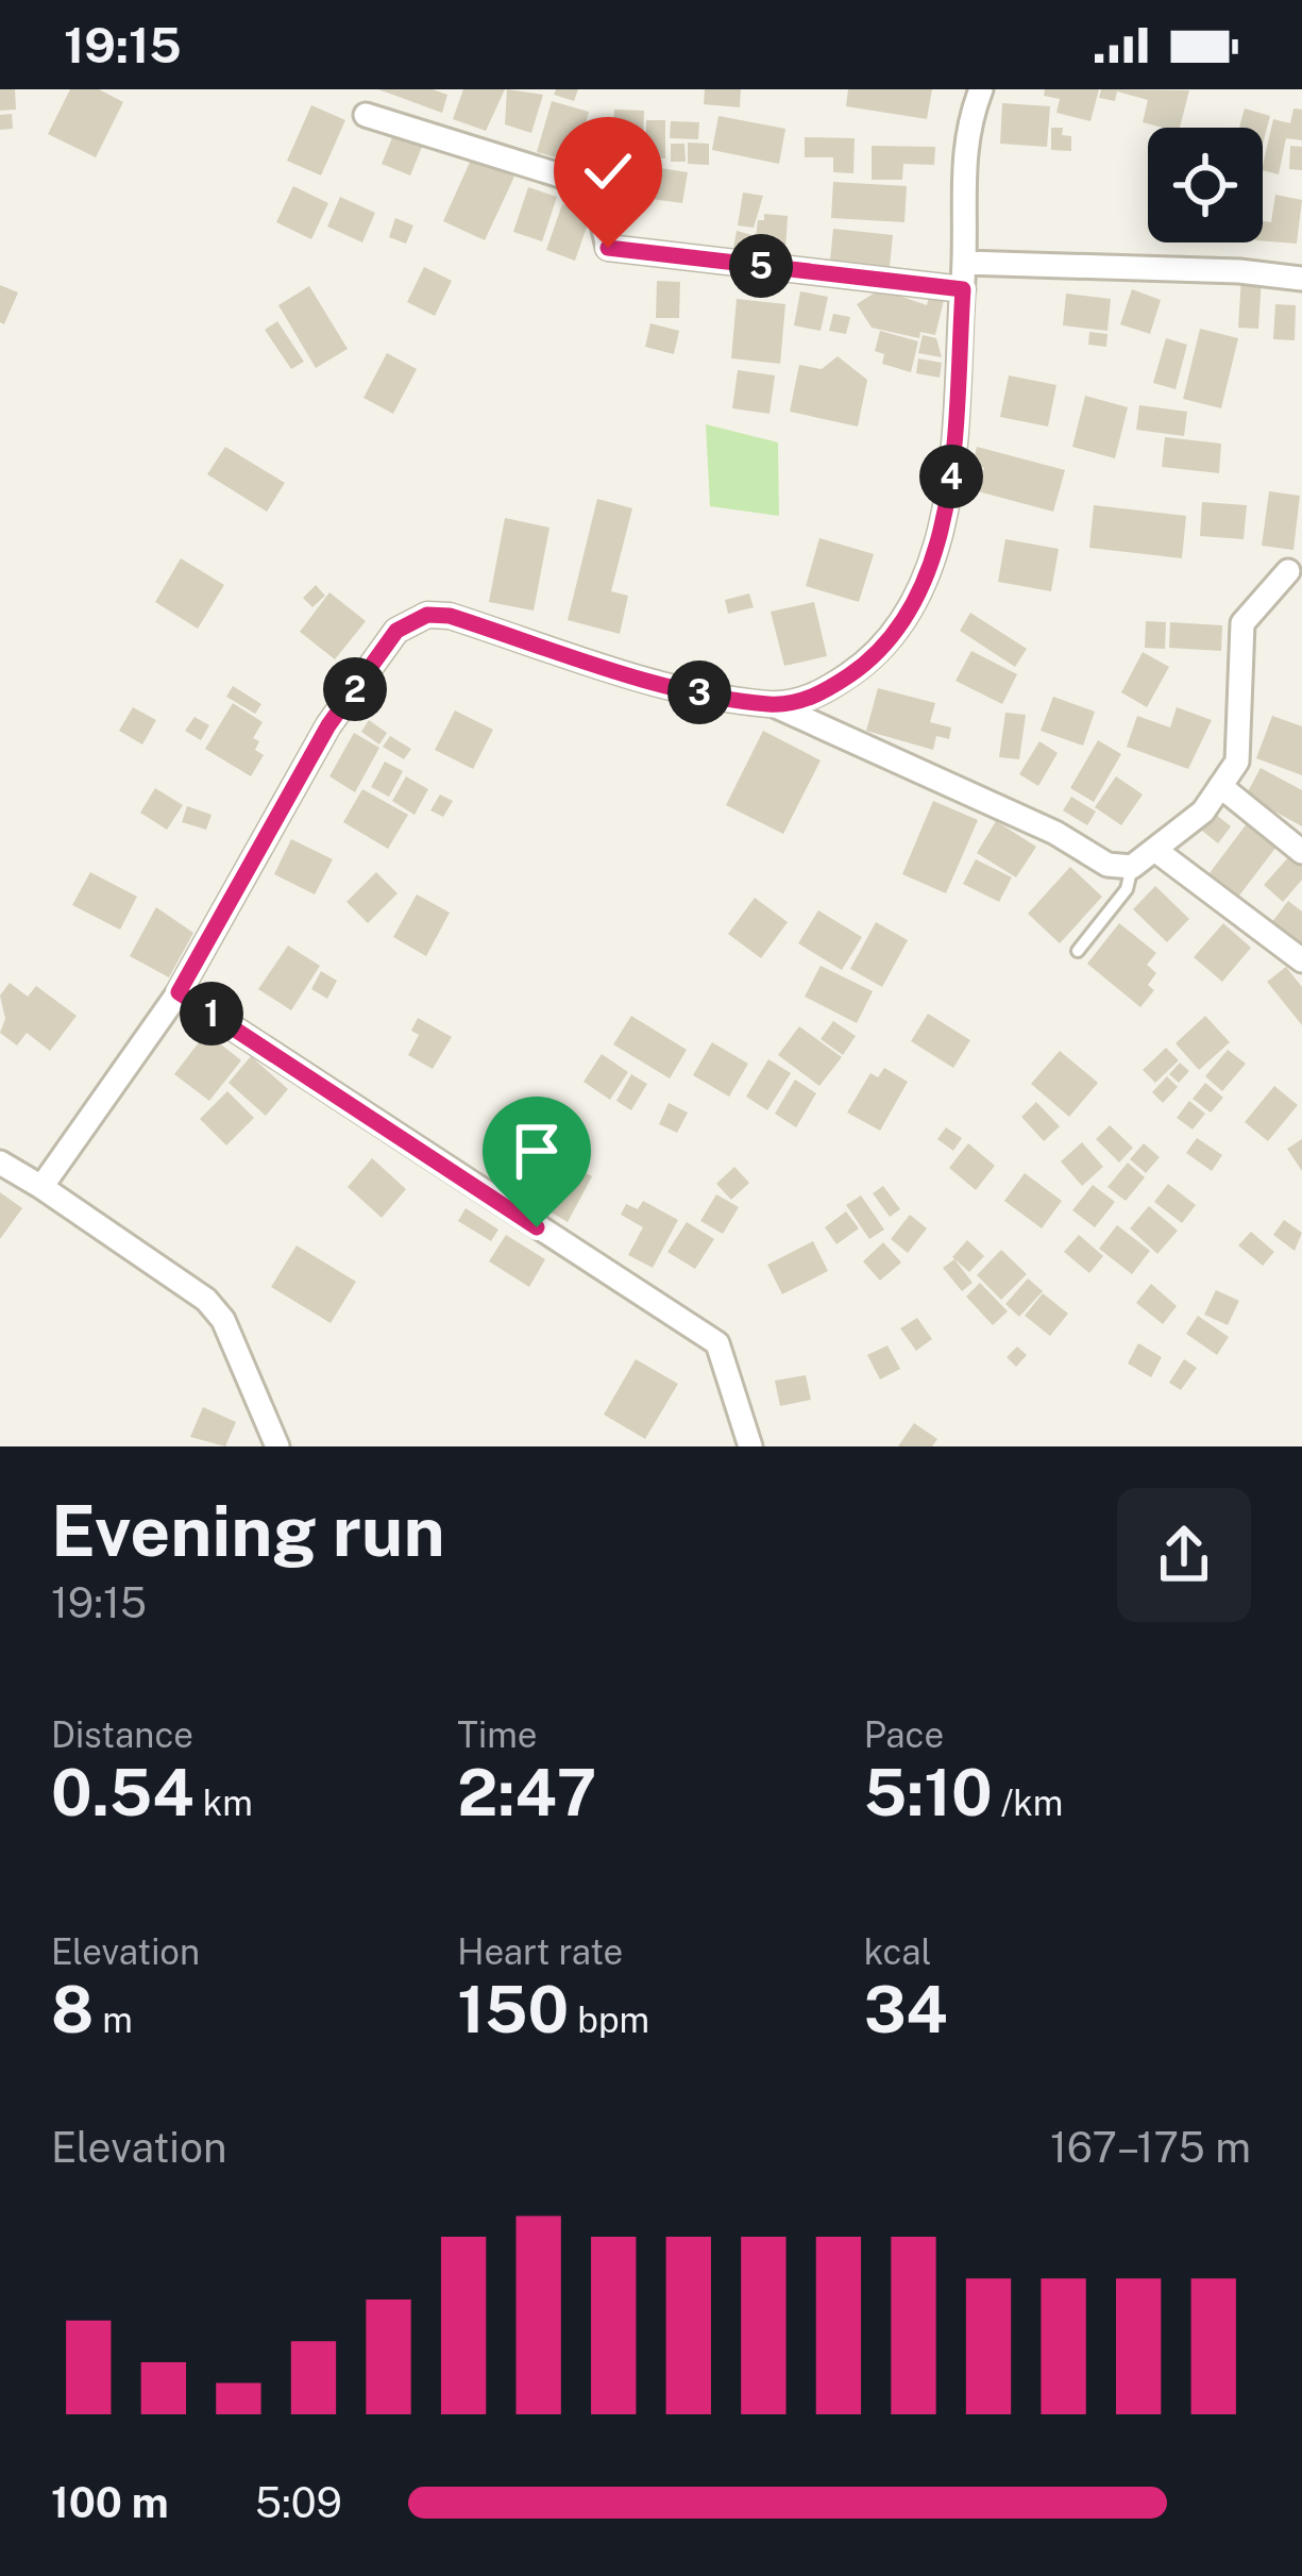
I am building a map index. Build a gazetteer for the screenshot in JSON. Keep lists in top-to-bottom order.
{
  "page": {
    "status": "19:15",
    "pins": [
      "5",
      "4",
      "2",
      "3",
      "1"
    ],
    "heading": ["Evening run", "19:15"],
    "stats": [
      ["Distance", "0.54 km"],
      ["Time", "2:47"],
      ["Pace", "5:10 /km"],
      ["Elevation", "8 m"],
      ["Heart rate", "150 bpm"],
      ["kcal", "34"]
    ],
    "chart": ["Elevation", "167–175 m"],
    "list": [
      {
        "name": "100 m",
        "note": "5:09"
      }
    ]
  }
}
